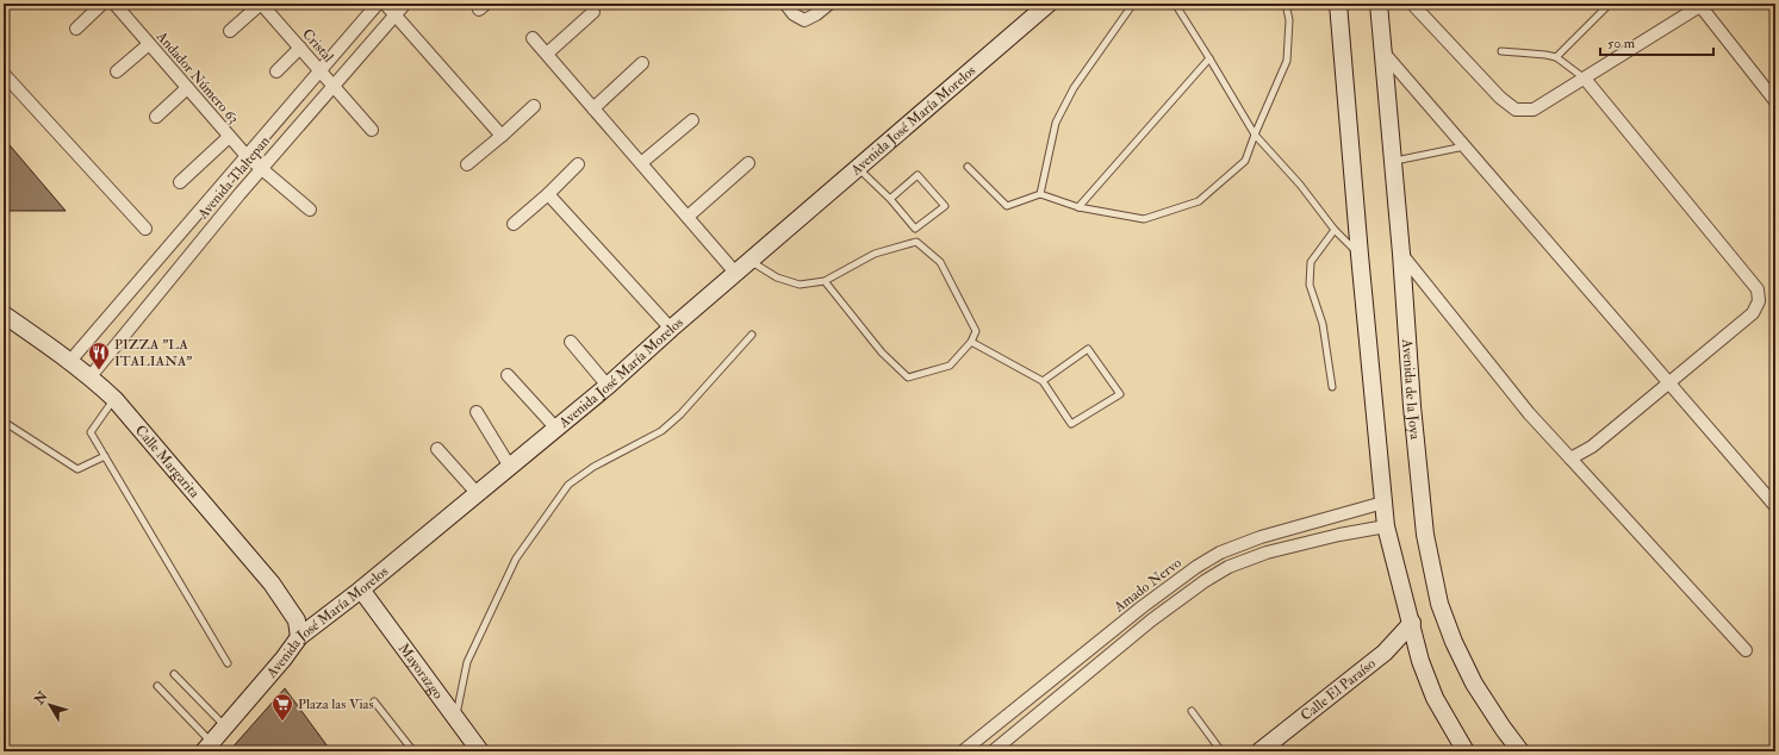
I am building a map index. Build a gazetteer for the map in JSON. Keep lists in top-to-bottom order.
{
  "streets": {
    "main road": [
      "Avenida José María Morelos",
      "Avenida de la Joya",
      "Calle Margarita",
      "Mayorazgo",
      "Calle El Paraíso"
    ],
    "street": [
      "Cristal",
      "Andador Número 63",
      "Avenida Tlaltepan",
      "Amado Nervo"
    ]
  },
  "crossings": [
    ["Cristal", "Avenida Tlaltepan"],
    ["Andador Número 63", "Avenida Tlaltepan"],
    ["Avenida José María Morelos", "Calle Margarita"],
    ["Avenida José María Morelos", "Mayorazgo"],
    ["Avenida Tlaltepan", "Calle Margarita"]
  ],
  "places": {
    "restaurant": ["PIZZA \"LA ITALIANA\""],
    "supermarket": ["Plaza las Vias"]
  },
  "scale_bar": "50 m",
  "north": "top left"
}
